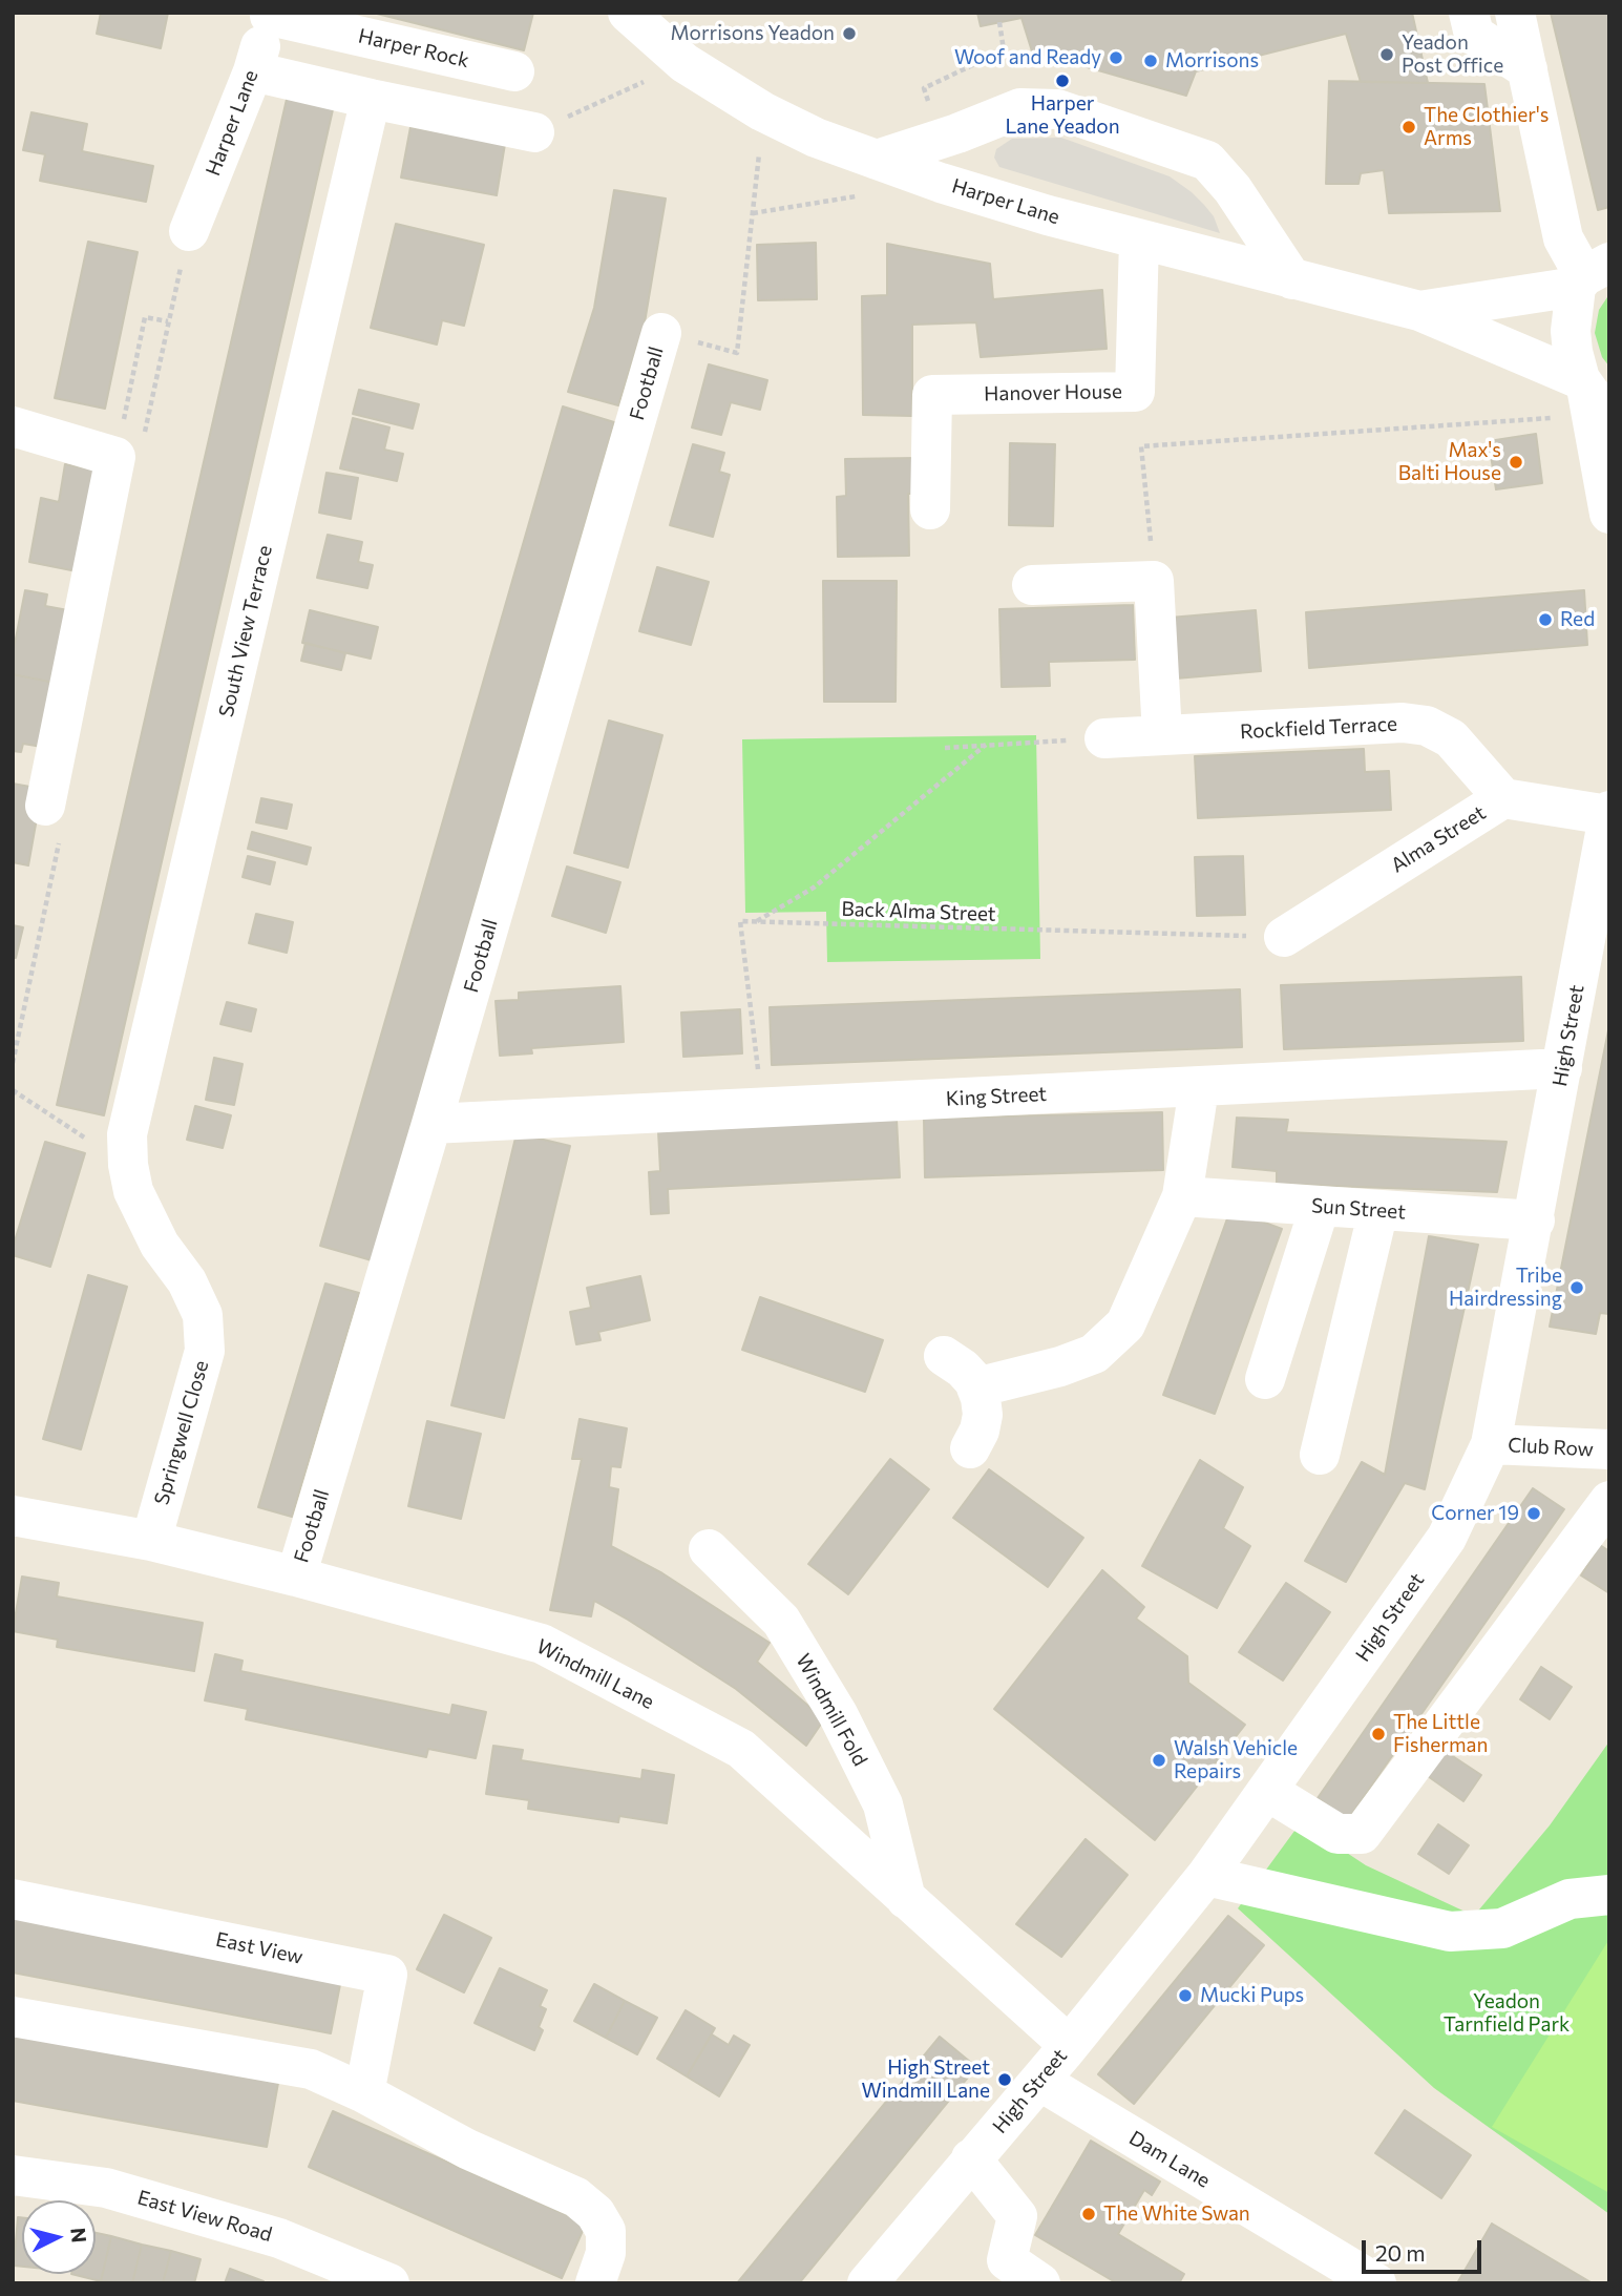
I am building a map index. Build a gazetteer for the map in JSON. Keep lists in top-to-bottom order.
{
  "streets": {
    "street": [
      "Harper Rock",
      "Harper Lane",
      "Football",
      "Hanover House",
      "South View Terrace",
      "Rockfield Terrace",
      "Alma Street",
      "High Street",
      "King Street",
      "Sun Street",
      "Springwell Close",
      "Club Row",
      "Windmill Lane",
      "Windmill Fold",
      "East View",
      "Dam Lane",
      "East View Road"
    ],
    "path": ["Back Alma Street"]
  },
  "crossings": [
    ["Harper Rock", "Harper Lane"],
    ["Harper Lane", "Hanover House"],
    ["Football", "King Street"],
    ["Football", "Windmill Lane"],
    ["South View Terrace", "Springwell Close"],
    ["Rockfield Terrace", "Alma Street"],
    ["Alma Street", "Back Alma Street"],
    ["Alma Street", "High Street"],
    ["High Street", "King Street"],
    ["High Street", "Sun Street"],
    ["High Street", "Club Row"],
    ["High Street", "Windmill Lane"],
    ["High Street", "Dam Lane"],
    ["Springwell Close", "Windmill Lane"],
    ["Windmill Lane", "Windmill Fold"]
  ],
  "parks": ["Yeadon Tarnfield Park"],
  "places": [
    "Morrisons Yeadon",
    "Yeadon Post Office",
    "Woof and Ready",
    "Morrisons",
    "Harper Lane Yeadon",
    "The Clothier's Arms",
    "Max's Balti House",
    "Red",
    "Tribe Hairdressing",
    "Corner 19",
    "The Little Fisherman",
    "Walsh Vehicle Repairs",
    "Mucki Pups",
    "High Street Windmill Lane",
    "The White Swan"
  ],
  "scale_bar": "20 m",
  "north": "right"
}
